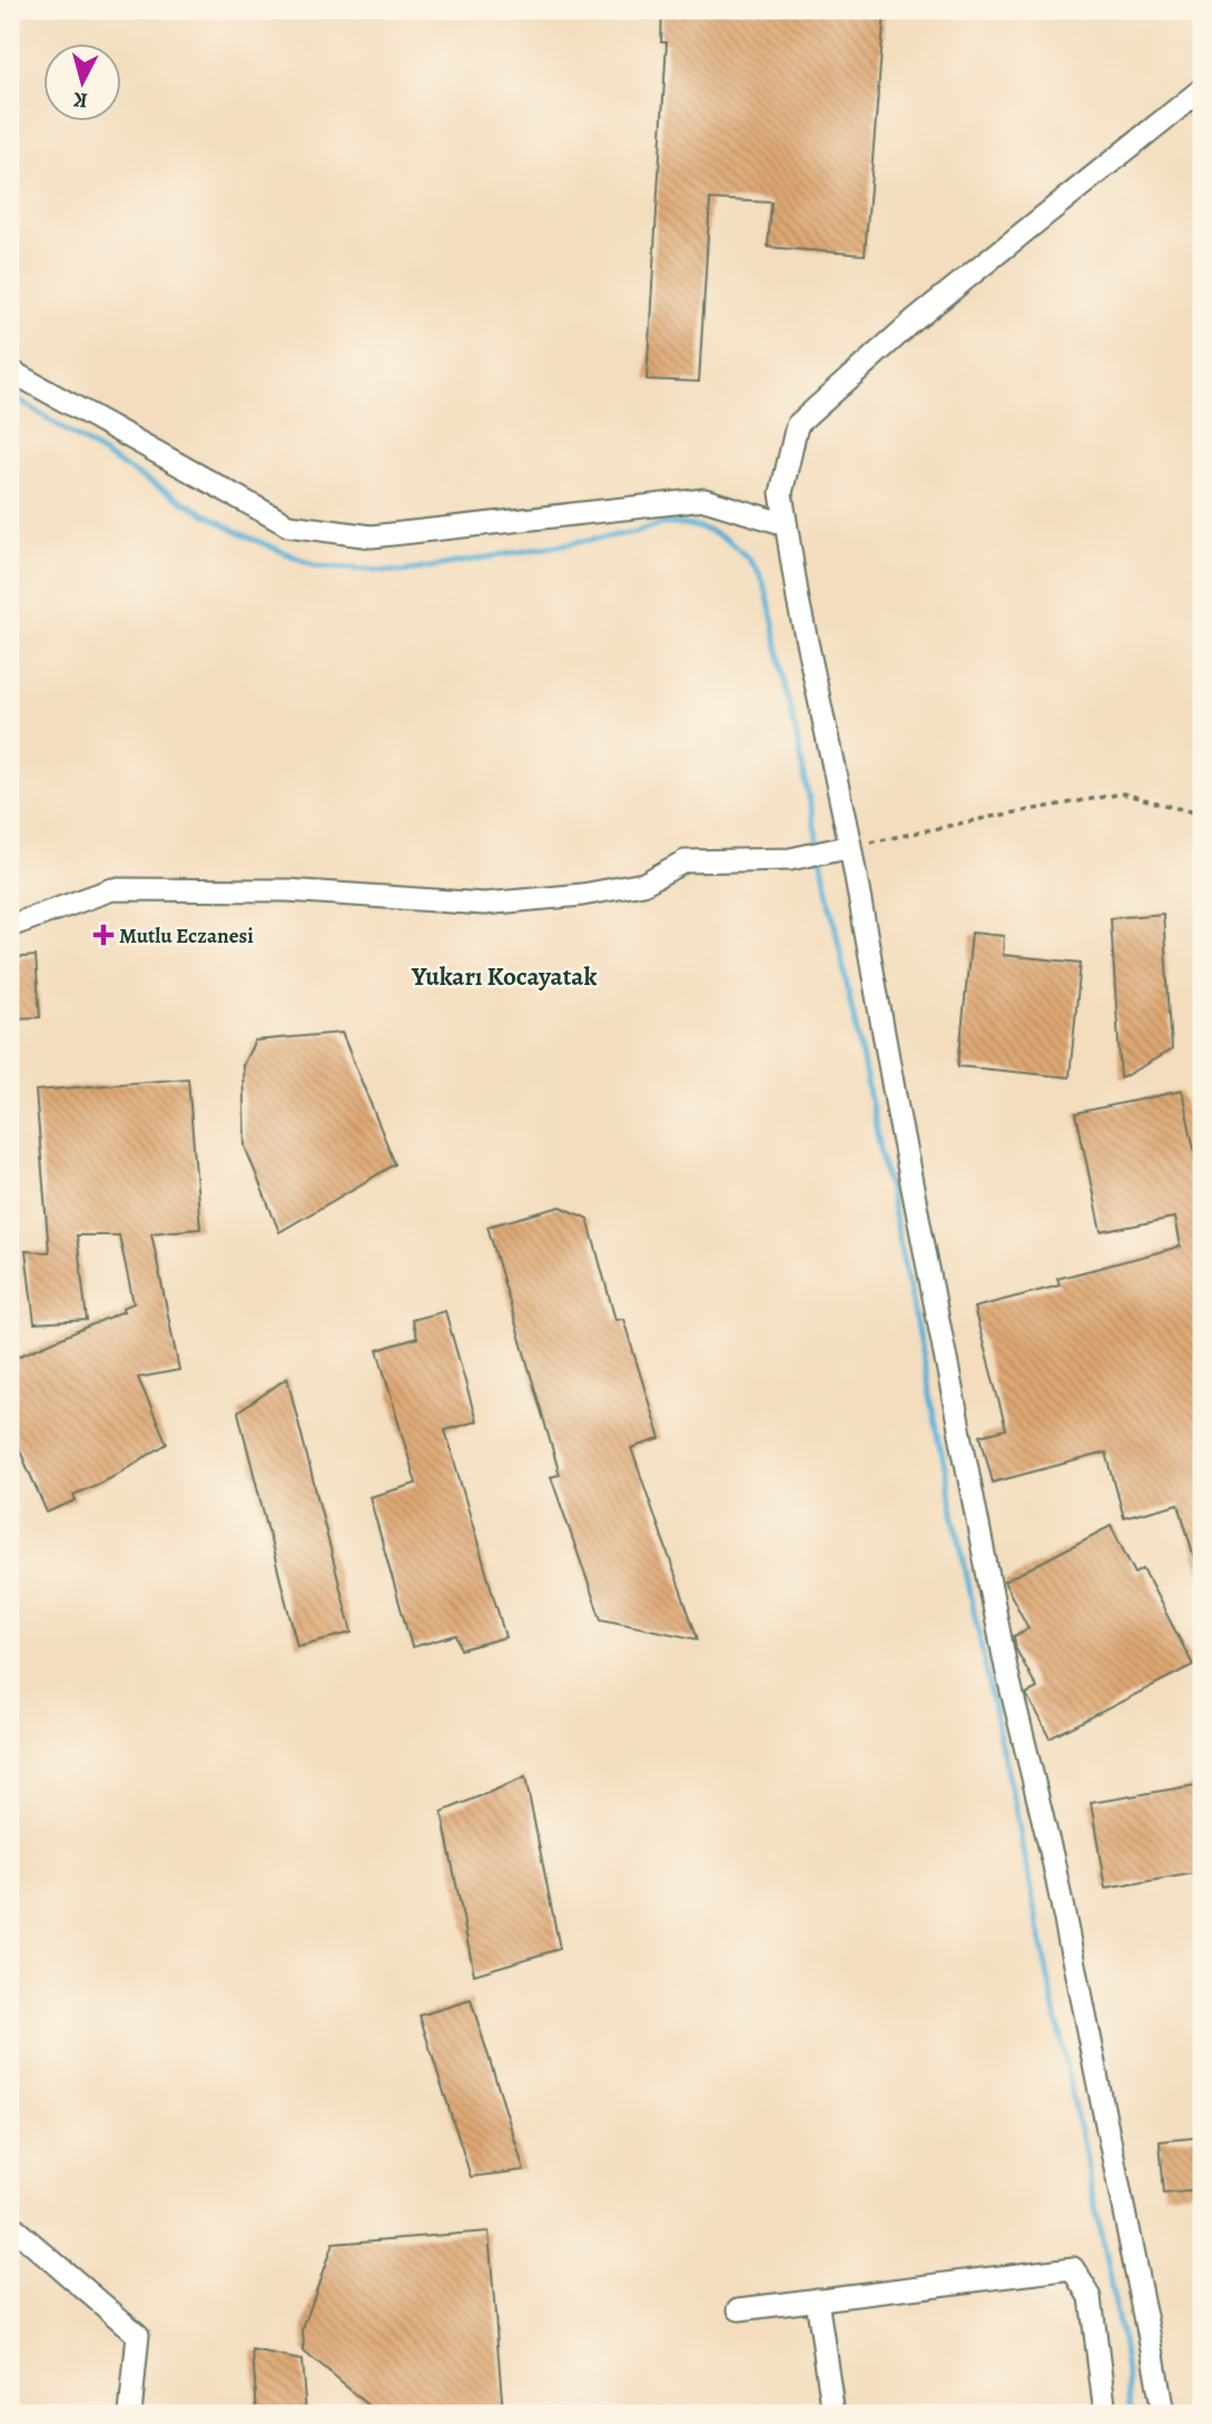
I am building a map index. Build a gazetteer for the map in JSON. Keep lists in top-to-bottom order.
{
  "districts": ["Yukarı Kocayatak"],
  "places": {
    "health": ["Mutlu Eczanesi"]
  },
  "north": "bottom"
}
